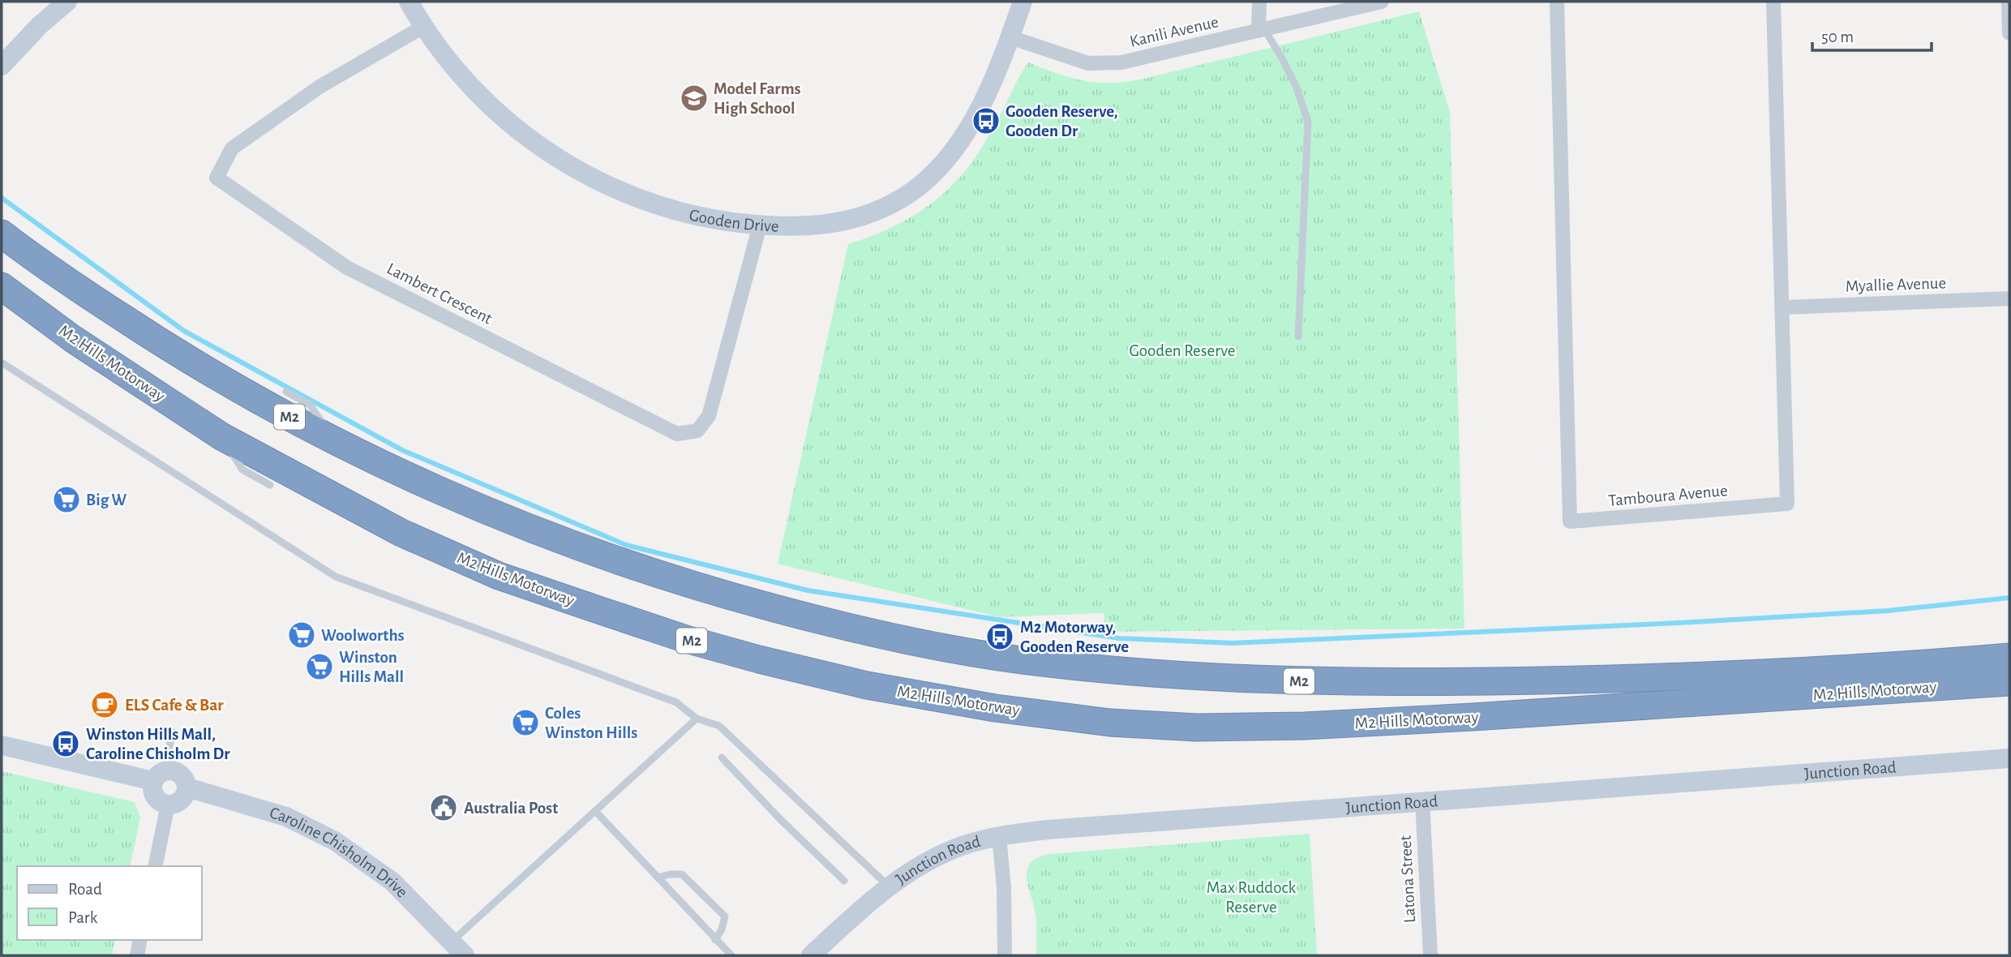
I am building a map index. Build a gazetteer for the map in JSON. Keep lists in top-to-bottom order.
{
  "streets": {
    "highway": ["M2 Hills Motorway", "M2"],
    "street": [
      "Kanili Avenue",
      "Gooden Drive",
      "Myallie Avenue",
      "Lambert Crescent",
      "Tamboura Avenue",
      "Junction Road",
      "Caroline Chisholm Drive",
      "Latona Street"
    ]
  },
  "crossings": [
    ["Kanili Avenue", "Gooden Drive"],
    ["Gooden Drive", "Lambert Crescent"],
    ["Myallie Avenue", "Tamboura Avenue"],
    ["Junction Road", "Latona Street"]
  ],
  "parks": ["Gooden Reserve", "Max Ruddock Reserve"],
  "places": {
    "school or university": ["Model Farms High School"],
    "bus stop": ["Gooden Reserve, Gooden Dr", "M2 Motorway, Gooden Reserve", "Winston Hills Mall, Caroline Chisholm Dr"],
    "supermarket": [
      "Big W",
      "Woolworths",
      "Winston Hills Mall",
      "Coles Winston Hills"
    ],
    "cafe": ["ELS Cafe & Bar"],
    "public building": ["Australia Post"]
  },
  "legend": ["Road", "Park"],
  "scale_bar": "50 m"
}
